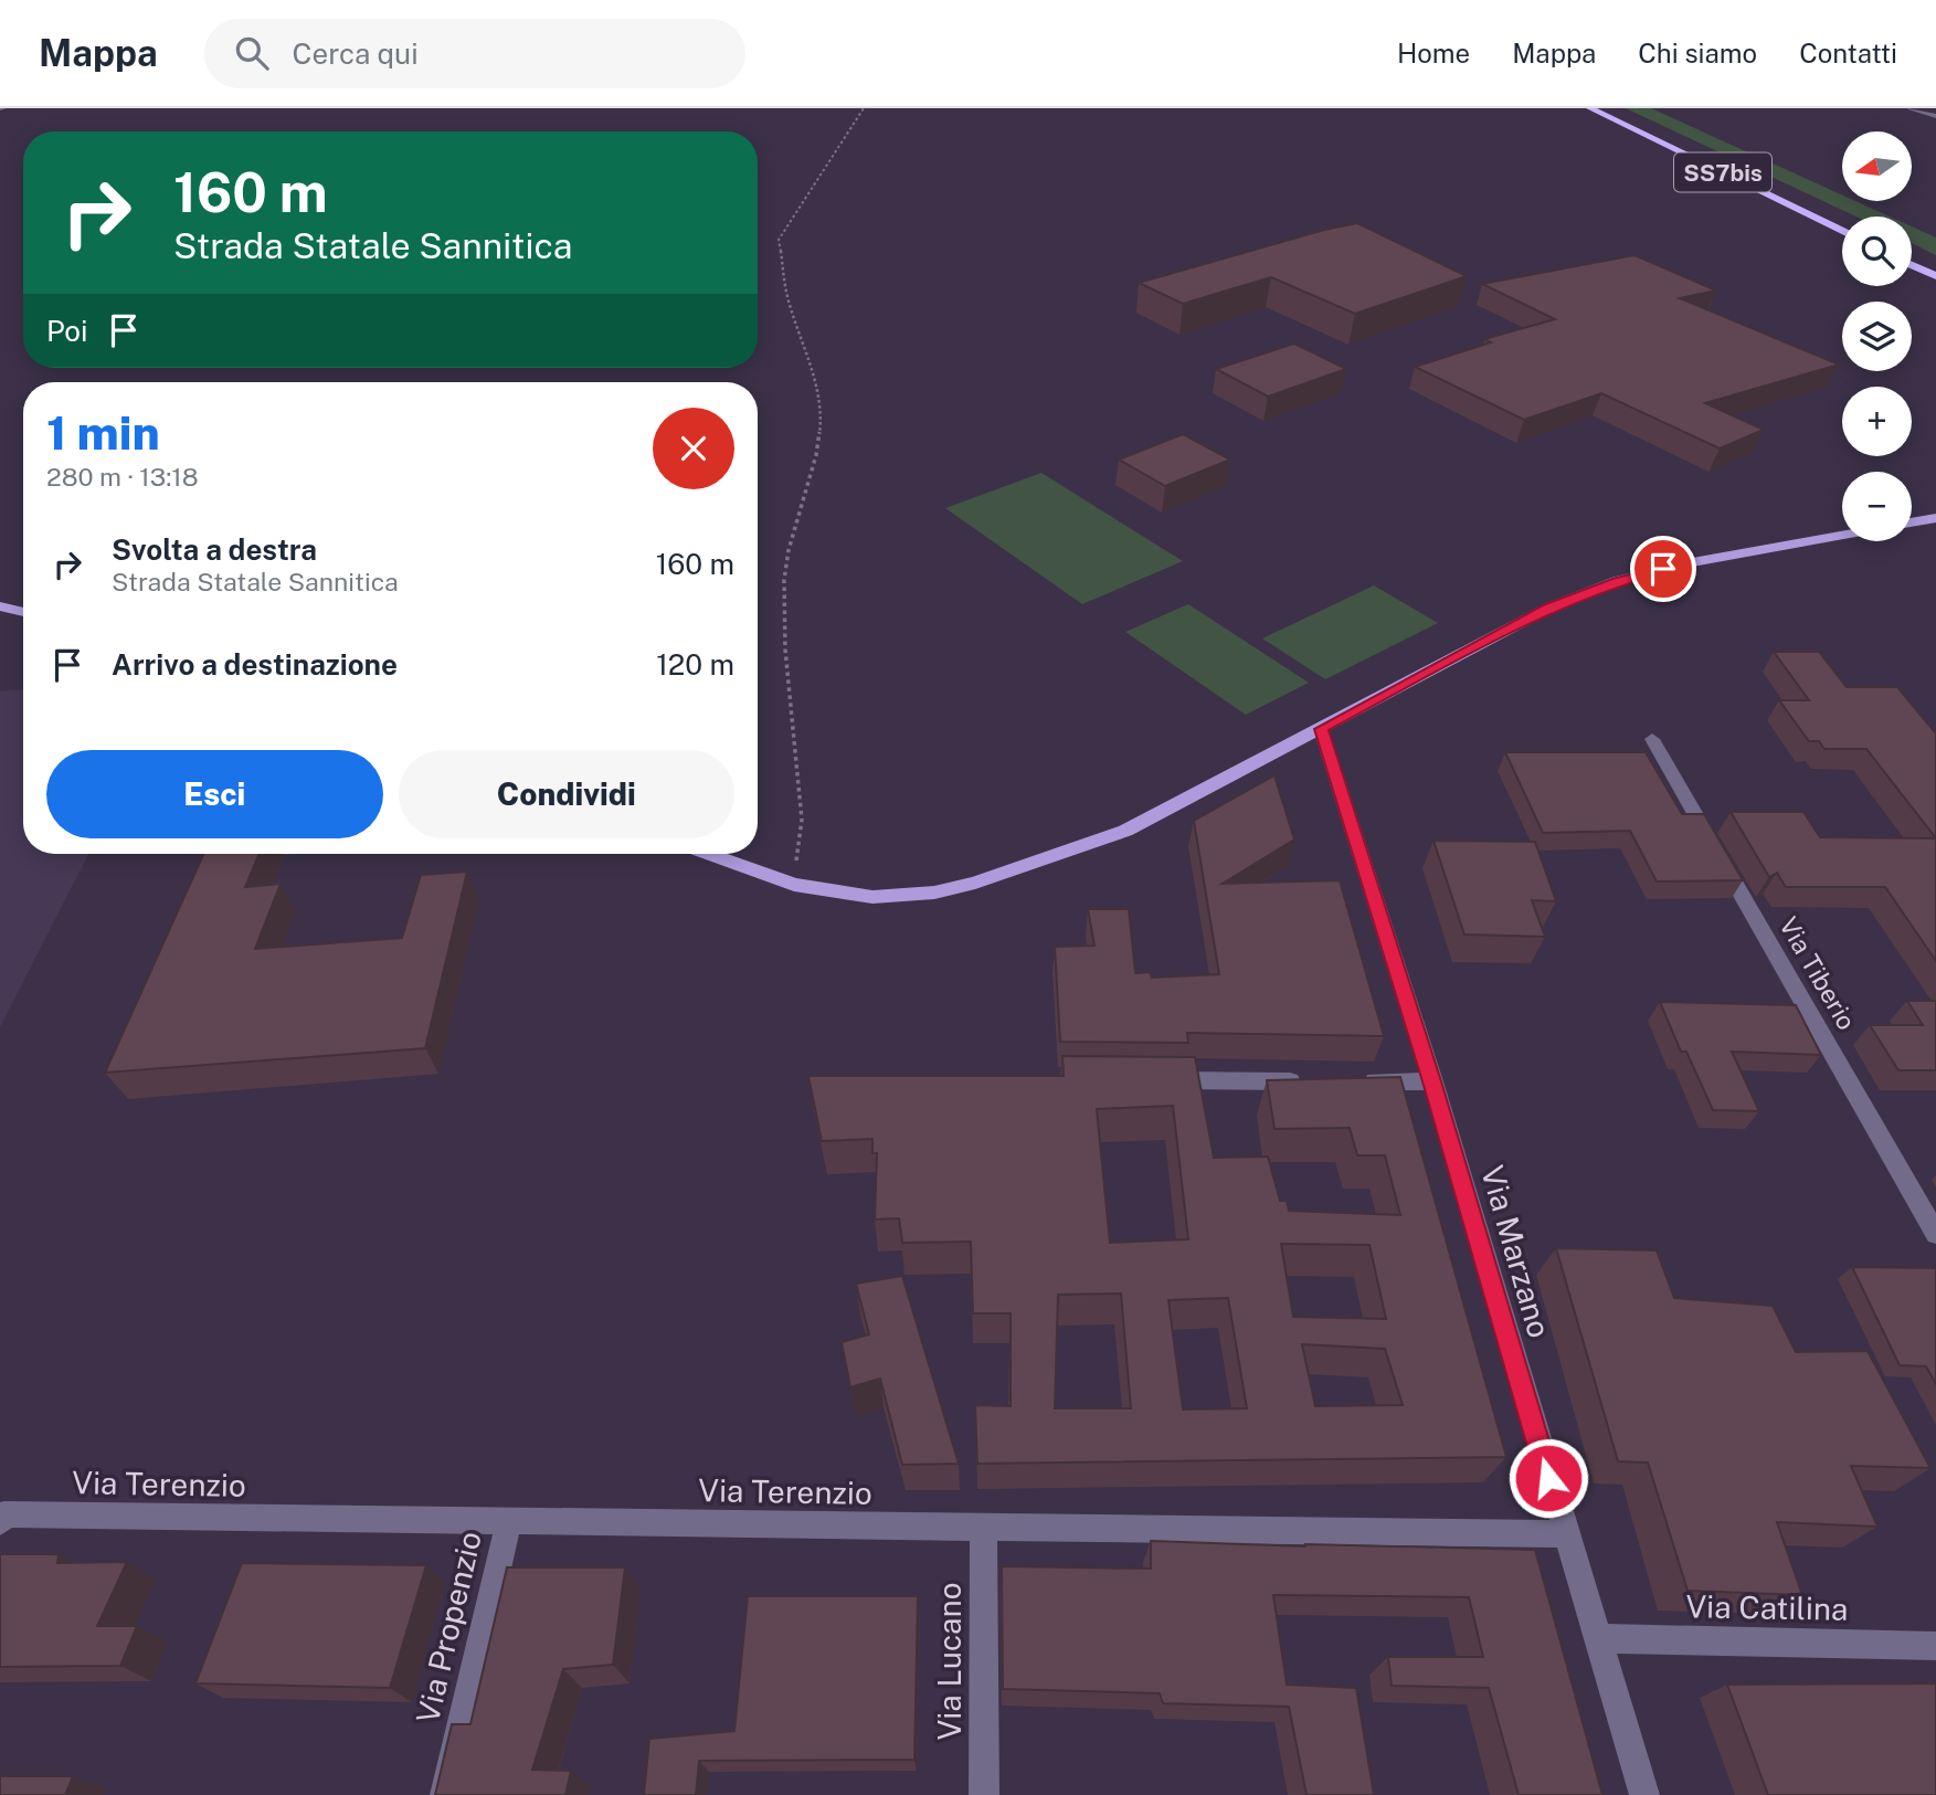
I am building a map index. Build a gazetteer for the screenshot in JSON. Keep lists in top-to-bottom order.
{
  "streets": {
    "highway": ["SS7bis"],
    "street": [
      "Via Tiberio",
      "Via Marzano",
      "Via Terenzio",
      "Via Catilina",
      "Via Propenzio",
      "Via Lucano"
    ]
  },
  "crossings": [
    ["Via Marzano", "Via Terenzio"],
    ["Via Marzano", "Via Catilina"],
    ["Via Terenzio", "Via Propenzio"],
    ["Via Terenzio", "Via Lucano"]
  ],
  "north": "left",
  "page": {
    "header": "Mappa",
    "search": "Cerca qui",
    "nav": [
      "Home",
      "Mappa",
      "Chi siamo",
      "Contatti"
    ],
    "map_buttons": ["+", "−"],
    "turn": ["160 m", "Strada Statale Sannitica"],
    "then": "Poi",
    "heading": ["1 min", "280 m · 13:18"],
    "list": [
      {
        "name": "Svolta a destra",
        "note": "Strada Statale Sannitica",
        "value": "160 m"
      },
      {
        "name": "Arrivo a destinazione",
        "value": "120 m"
      }
    ],
    "buttons": ["Esci", "Condividi"]
  }
}
